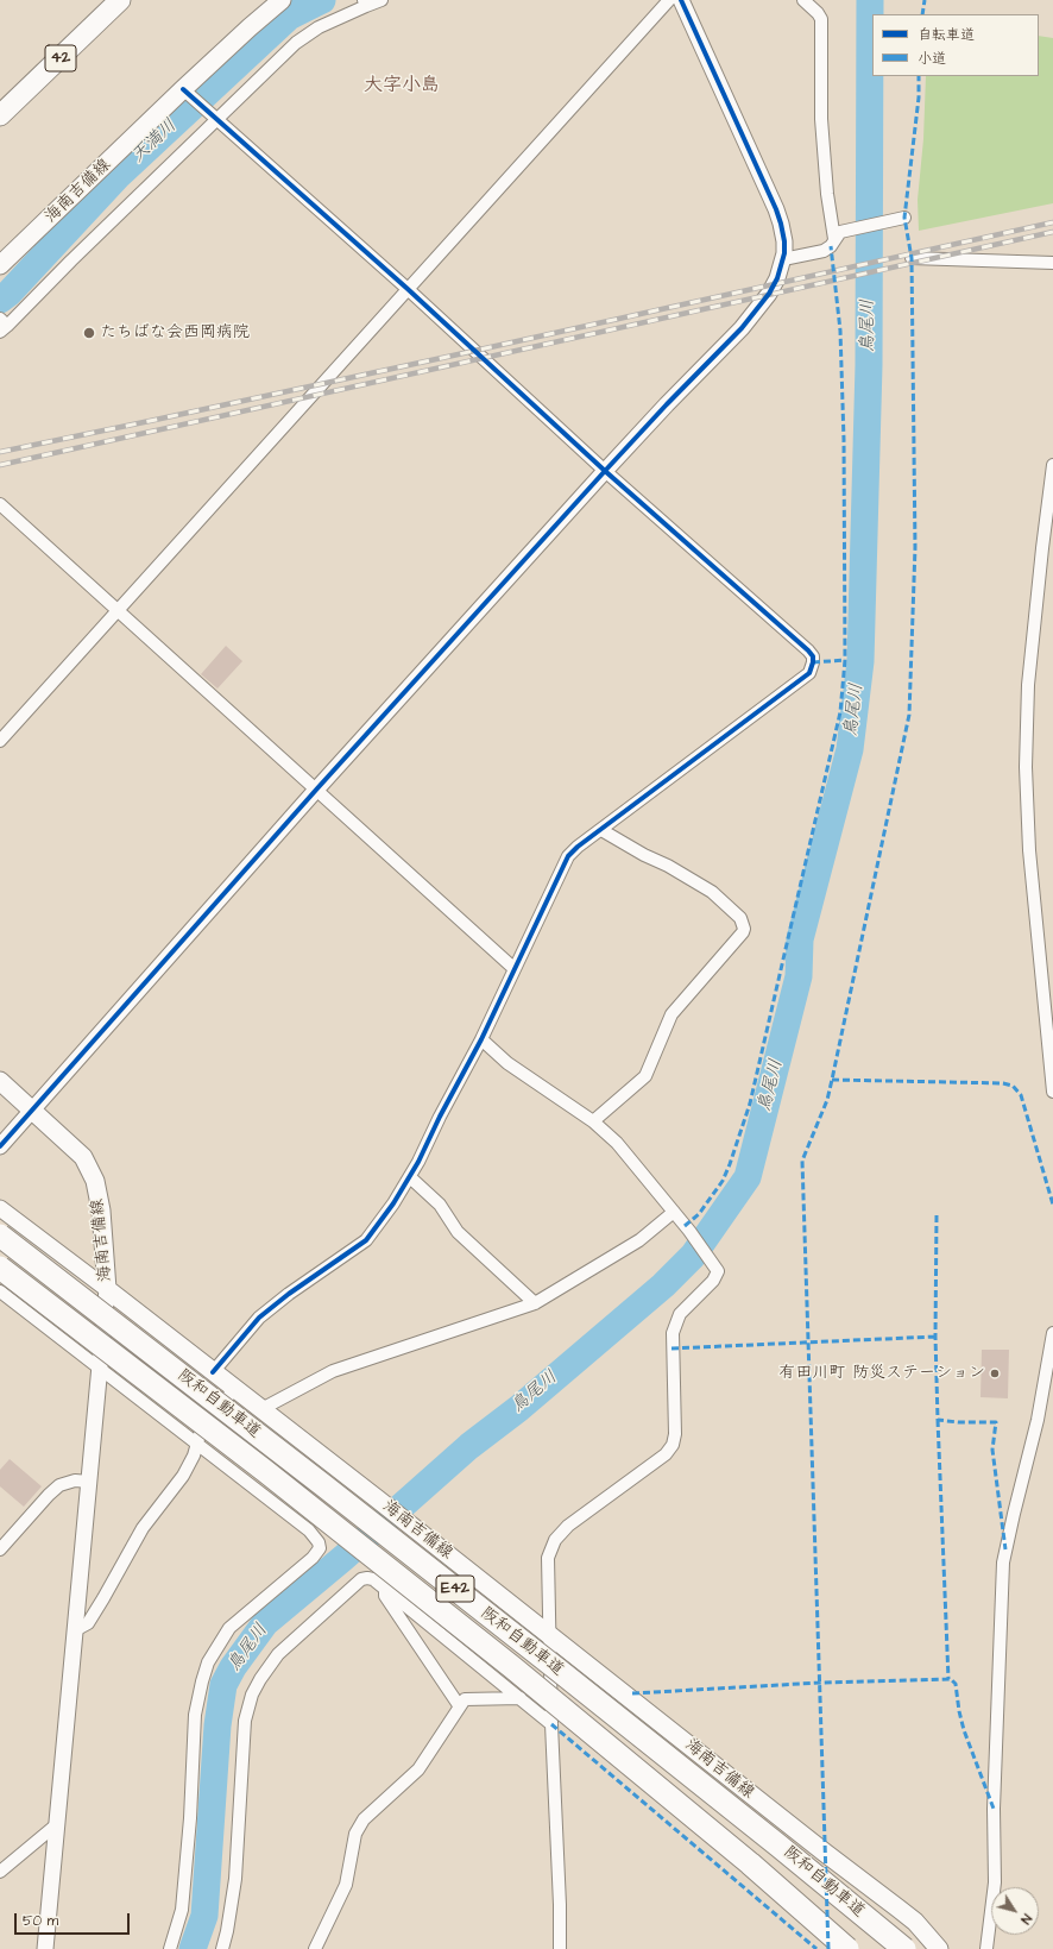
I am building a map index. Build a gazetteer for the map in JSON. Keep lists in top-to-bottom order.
{
  "streets": {
    "highway": ["42", "阪和自動車道", "E42"],
    "main road": ["海南吉備線"]
  },
  "districts": ["大字小島"],
  "water": ["天満川", "鳥尾川"],
  "places": ["たちばな会西岡病院", "有田川町 防災ステーション"],
  "legend": ["自転車道", "小道"],
  "scale_bar": "50 m",
  "north": "bottom right"
}
